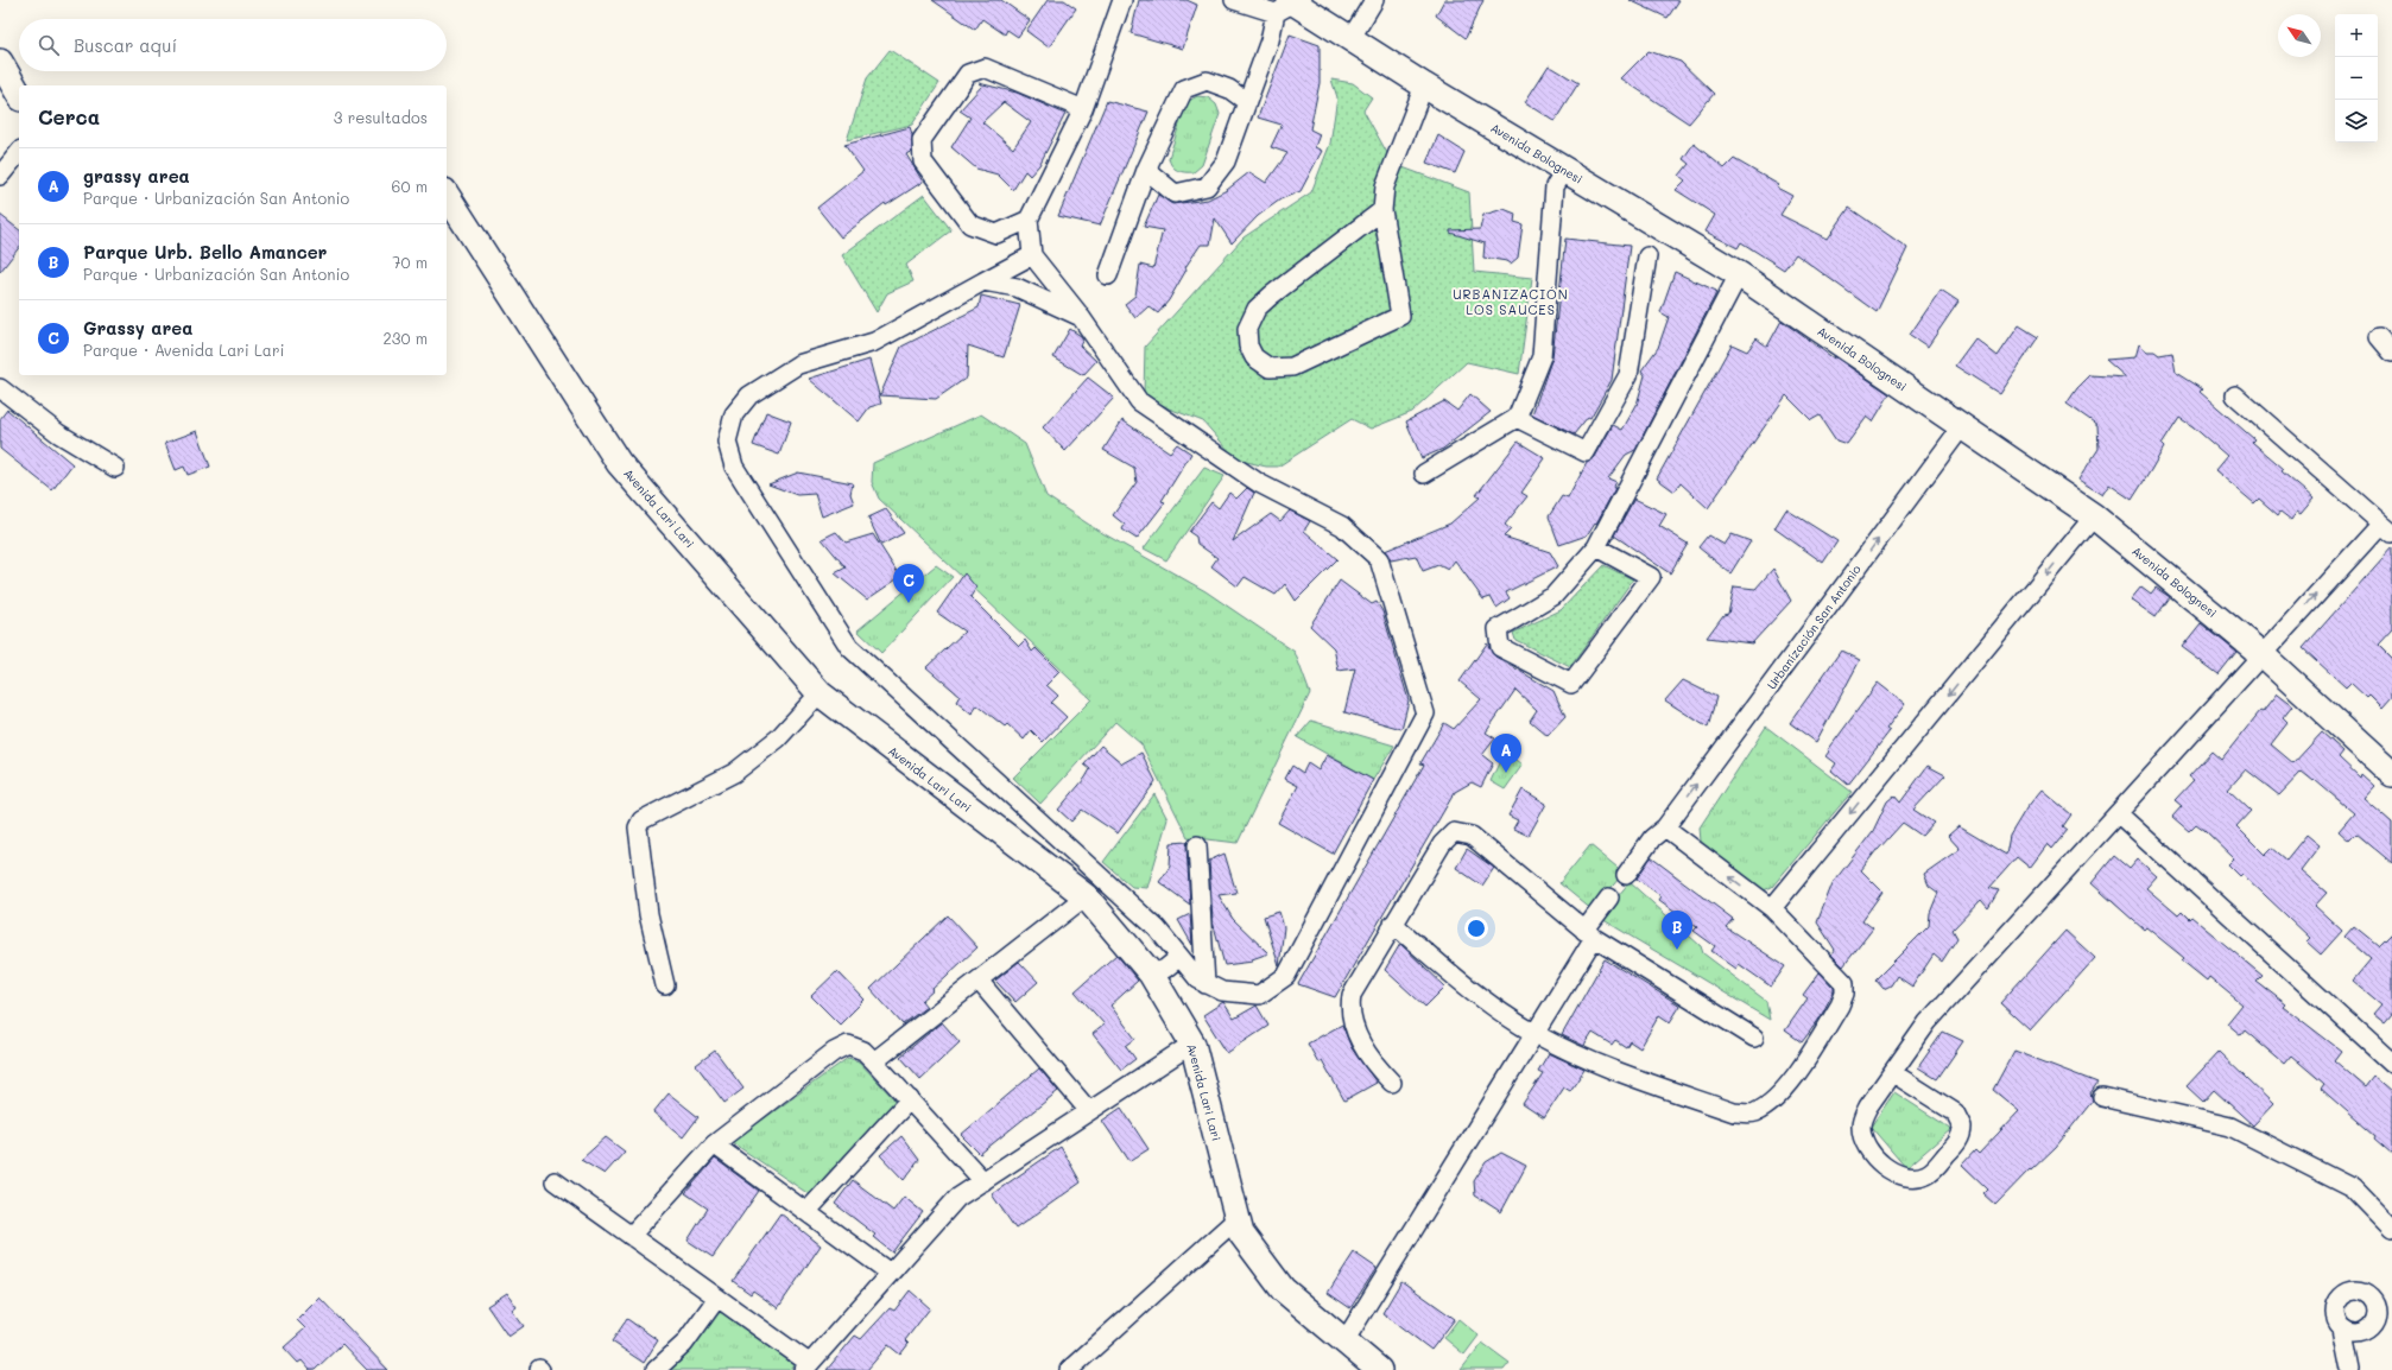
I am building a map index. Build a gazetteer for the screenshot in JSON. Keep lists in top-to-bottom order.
{
  "streets": {
    "street": ["Avenida Bolognesi", "Avenida Lari Lari", "Urbanización San Antonio"]
  },
  "crossings": [
    ["Avenida Bolognesi", "Urbanización San Antonio"]
  ],
  "districts": ["URBANIZACIÓN LOS SAUCES"],
  "north": "top left",
  "page": {
    "map_buttons": ["+", "−"],
    "search": "Buscar aquí",
    "heading": ["Cerca", "3 resultados"],
    "list": [
      {
        "mark": "A",
        "name": "grassy area",
        "note": "Parque · Urbanización San Antonio",
        "value": "60 m"
      },
      {
        "mark": "B",
        "name": "Parque Urb. Bello Amancer",
        "note": "Parque · Urbanización San Antonio",
        "value": "70 m"
      },
      {
        "mark": "C",
        "name": "Grassy area",
        "note": "Parque · Avenida Lari Lari",
        "value": "230 m"
      }
    ],
    "pins": ["C", "A", "B"]
  }
}
